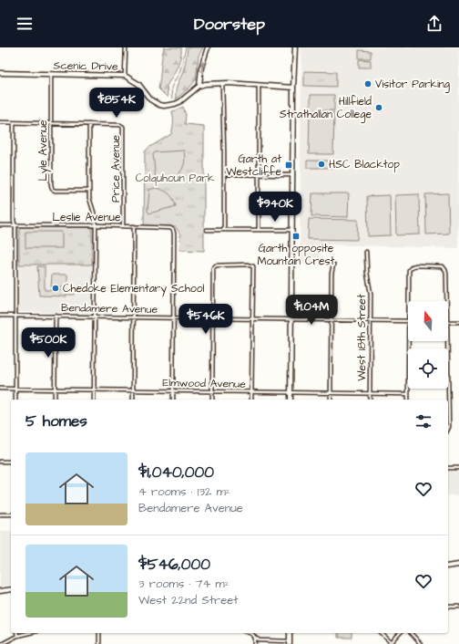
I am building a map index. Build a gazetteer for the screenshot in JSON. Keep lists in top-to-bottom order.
{
  "streets": {
    "main road": ["Scenic Drive"],
    "street": [
      "Lyle Avenue",
      "Price Avenue",
      "Leslie Avenue",
      "Bendamere Avenue",
      "West 18th Street",
      "Elmwood Avenue"
    ]
  },
  "crossings": [
    ["Scenic Drive", "Lyle Avenue"],
    ["Lyle Avenue", "Price Avenue"],
    ["Price Avenue", "Leslie Avenue"],
    ["Leslie Avenue", "Bendamere Avenue"],
    ["Bendamere Avenue", "West 18th Street"],
    ["West 18th Street", "Elmwood Avenue"]
  ],
  "parks": ["Colquhoun Park"],
  "places": {
    "other": [
      "Visitor Parking",
      "Hillfield Strathallan College",
      "HSC Blacktop",
      "Chedoke Elementary School"
    ],
    "transit": ["Garth at Westcliffe", "Garth opposite Mountain Crest"]
  },
  "north": "top",
  "page": {
    "header": "Doorstep",
    "price": [
      "$854K",
      "$940K",
      "$1.04M",
      "$546K",
      "$500K"
    ],
    "heading": "5 homes",
    "list": [
      {
        "name": "$1,040,000",
        "note": "4 rooms · 132 m² · Bendamere Avenue"
      },
      {
        "name": "$546,000",
        "note": "3 rooms · 74 m² · West 22nd Street"
      }
    ]
  }
}
